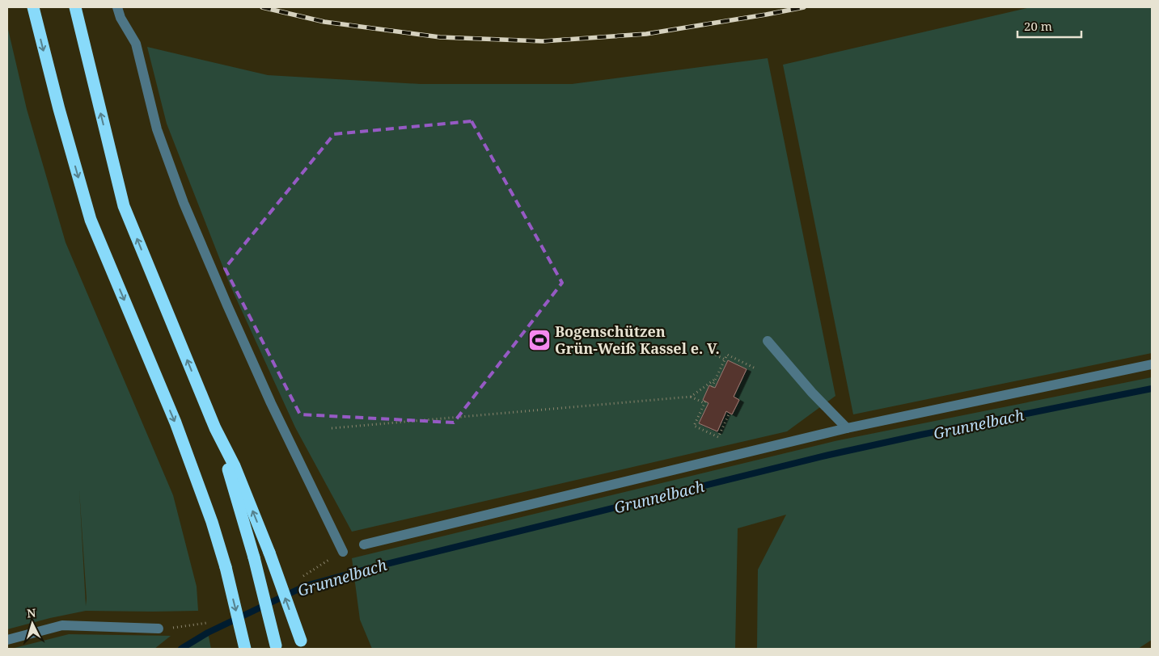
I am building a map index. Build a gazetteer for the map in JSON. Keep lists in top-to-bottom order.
{
  "water": ["Grunnelbach"],
  "places": {
    "sports": ["Bogenschützen Grün-Weiß Kassel e. V."]
  },
  "scale_bar": "20 m",
  "north": "top"
}
